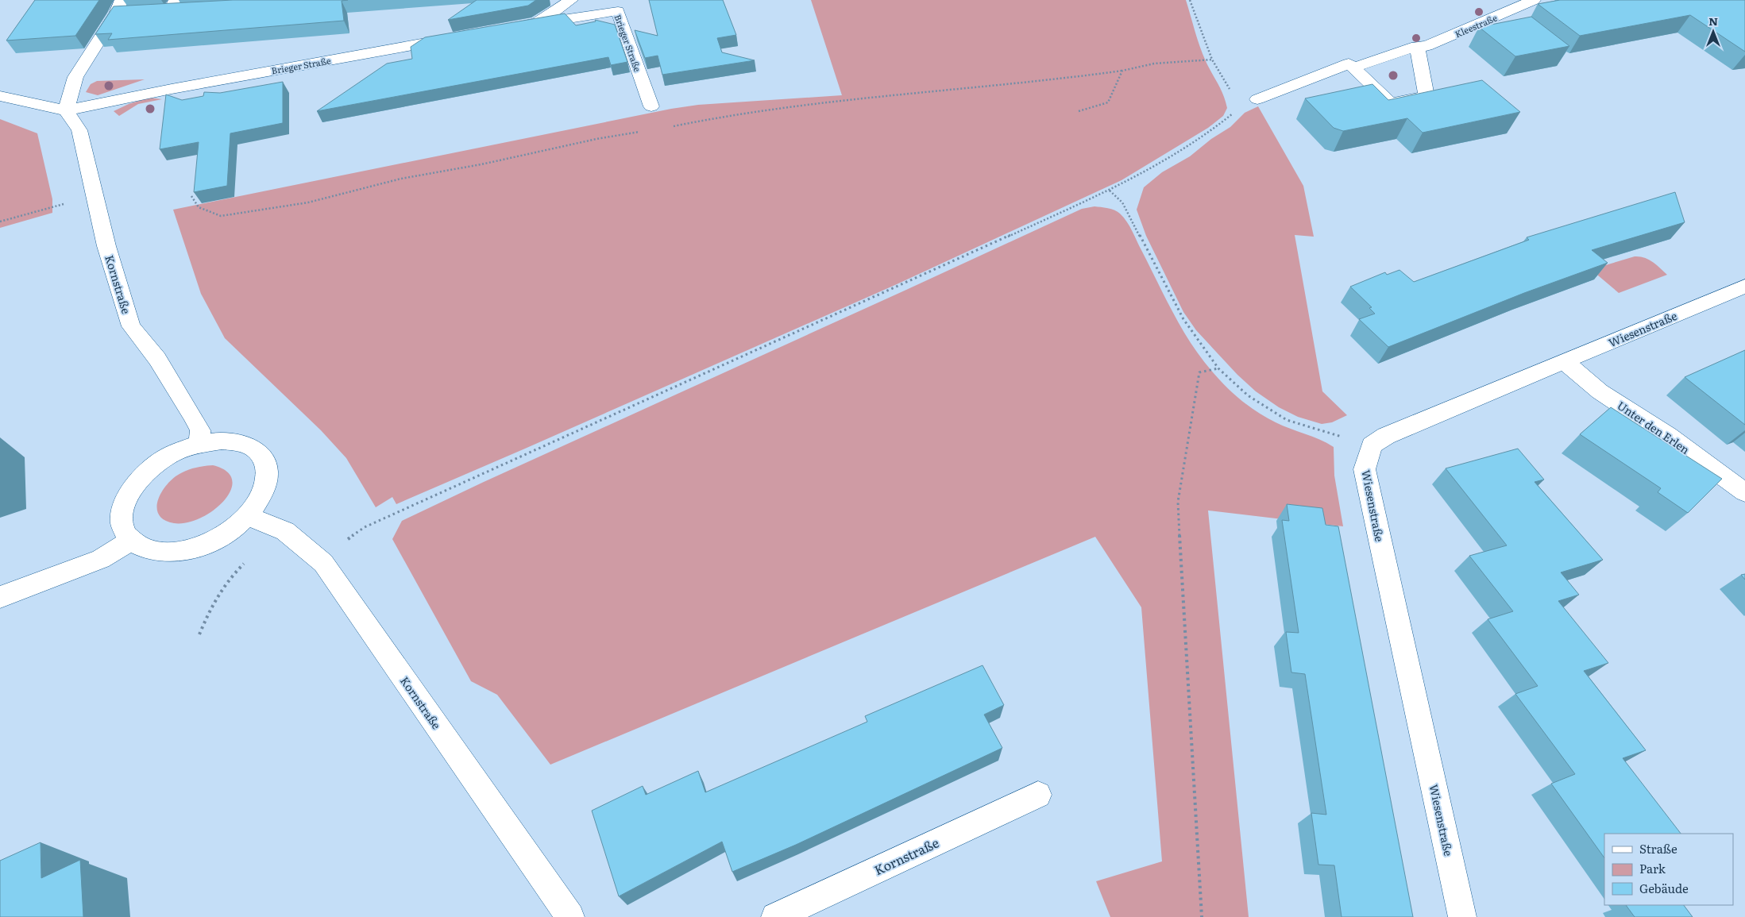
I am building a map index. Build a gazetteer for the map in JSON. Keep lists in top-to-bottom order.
{
  "streets": {
    "street": [
      "Kleestraße",
      "Brieger Straße",
      "Kornstraße",
      "Wiesenstraße",
      "Unter den Erlen"
    ]
  },
  "crossings": [
    ["Brieger Straße", "Kornstraße"],
    ["Wiesenstraße", "Unter den Erlen"]
  ],
  "legend": ["Straße", "Park", "Gebäude"],
  "north": "top"
}
